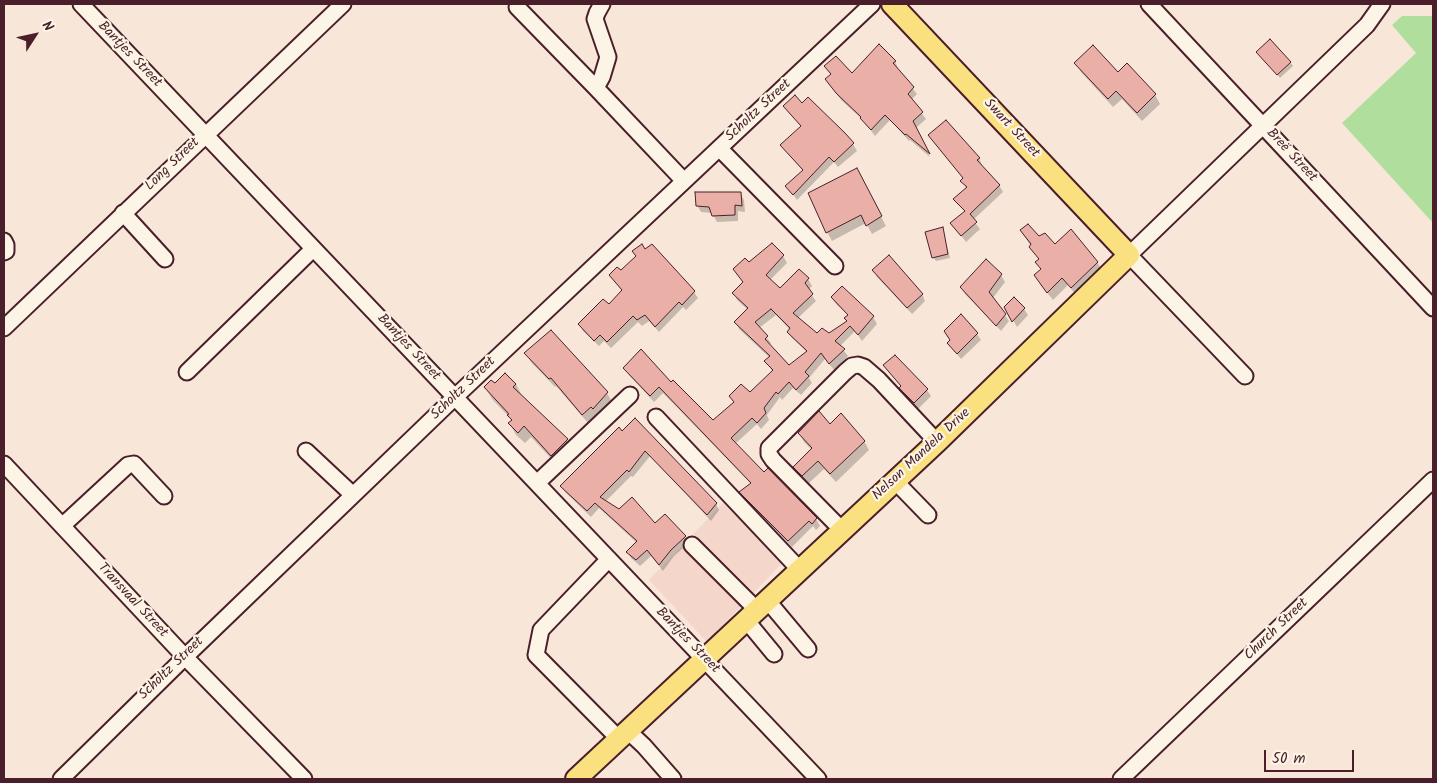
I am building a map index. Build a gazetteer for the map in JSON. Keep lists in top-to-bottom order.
{
  "streets": {
    "main road": ["Swart Street", "Nelson Mandela Drive"],
    "street": [
      "Bantjes Street",
      "Scholtz Street",
      "Breë Street",
      "Long Street",
      "Transvaal Street",
      "Church Street"
    ]
  },
  "crossings": [
    ["Bantjes Street", "Scholtz Street"],
    ["Bantjes Street", "Long Street"],
    ["Bantjes Street", "Nelson Mandela Drive"],
    ["Scholtz Street", "Transvaal Street"],
    ["Swart Street", "Nelson Mandela Drive"],
    ["Breë Street", "Nelson Mandela Drive"]
  ],
  "scale_bar": "50 m",
  "north": "top right"
}
